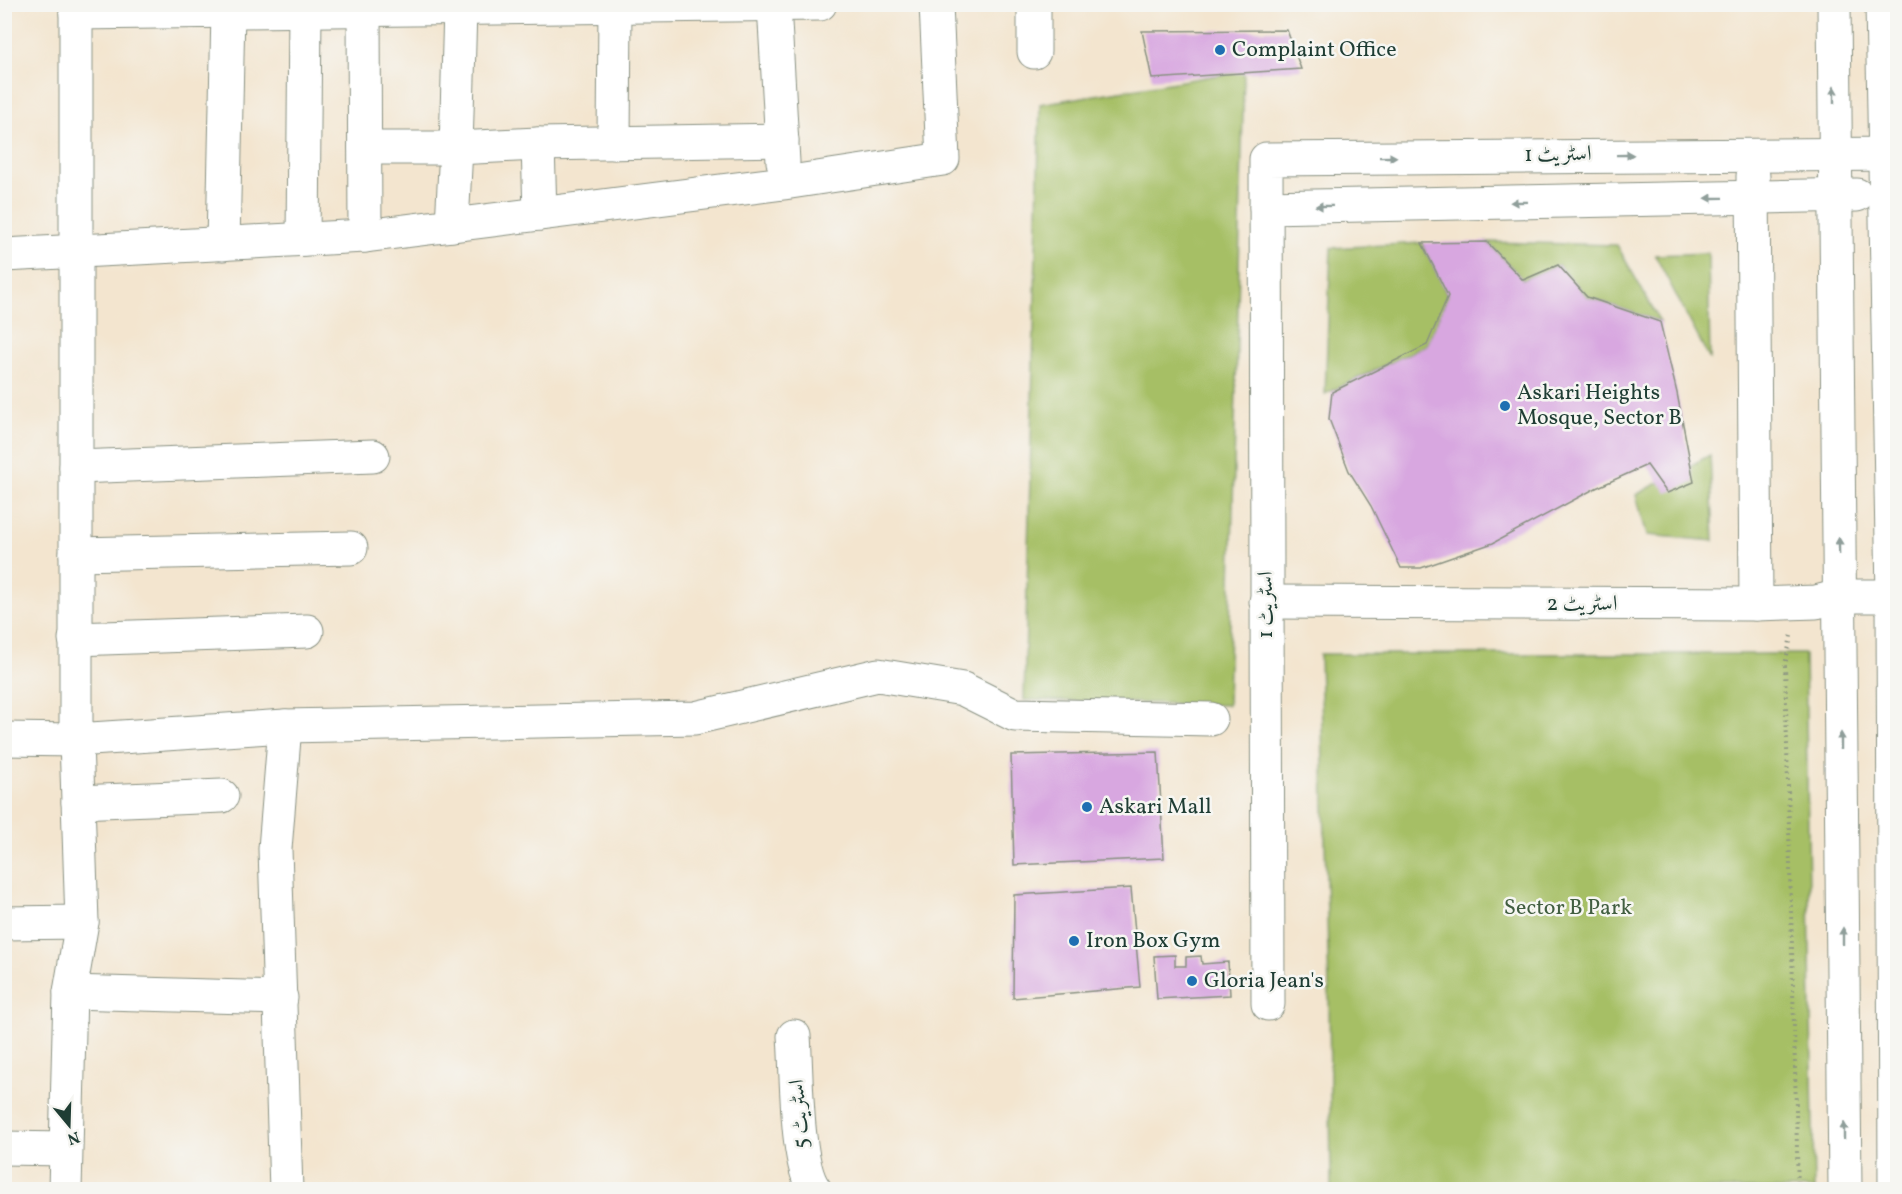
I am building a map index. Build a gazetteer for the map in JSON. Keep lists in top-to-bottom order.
{
  "streets": {
    "street": ["اسٹریٹ 1", "اسٹریٹ 2", "اسٹریٹ 5"]
  },
  "crossings": [
    ["اسٹریٹ 1", "اسٹریٹ 2"]
  ],
  "parks": ["Sector B Park"],
  "places": [
    "Complaint Office",
    "Askari Heights Mosque, Sector B",
    "Askari Mall",
    "Iron Box Gym",
    "Gloria Jean's"
  ],
  "north": "bottom"
}
